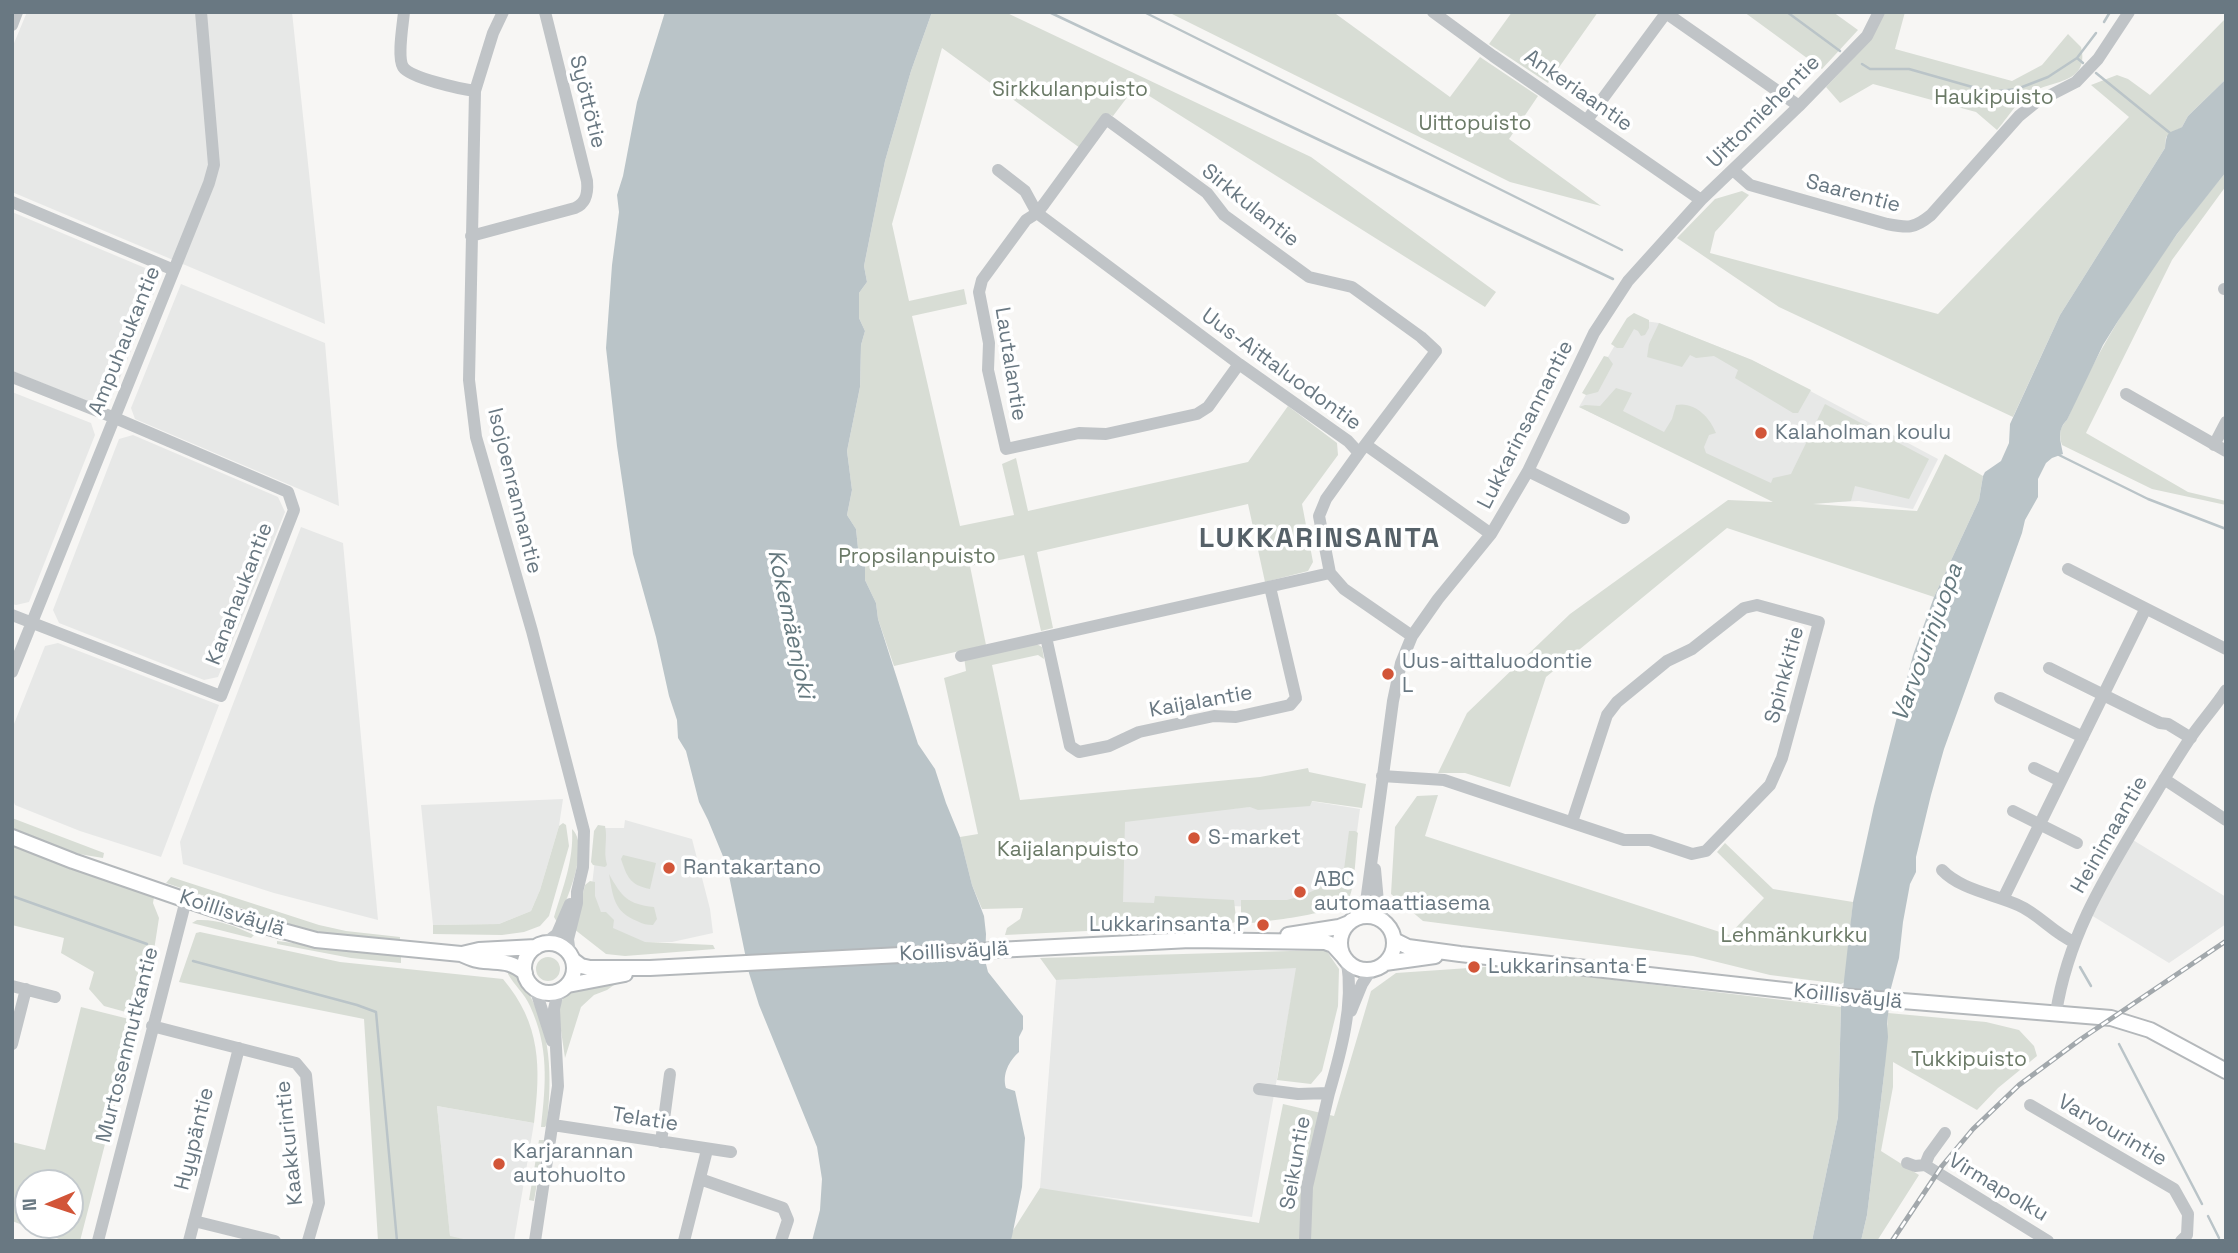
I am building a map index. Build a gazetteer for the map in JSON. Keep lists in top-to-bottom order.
{
  "streets": {
    "main road": ["Koillisväylä"],
    "street": [
      "Ankeriaantie",
      "Syöttötie",
      "Uittomiehentie",
      "Saarentie",
      "Sirkkulantie",
      "Ampuhaukantie",
      "Lautalantie",
      "Uus-Aittaluodontie",
      "Lukkarinsannantie",
      "Isojoenrannantie",
      "Kanahaukantie",
      "Spinkkitie",
      "Kaijalantie",
      "Heinimaantie",
      "Murtosenmutkantie",
      "Telatie",
      "Varvourintie",
      "Hyypäntie",
      "Kaakkurintie",
      "Seikuntie",
      "Virmapolku"
    ]
  },
  "crossings": [
    ["Ankeriaantie", "Uittomiehentie"],
    ["Syöttötie", "Isojoenrannantie"],
    ["Uittomiehentie", "Saarentie"],
    ["Uittomiehentie", "Lukkarinsannantie"],
    ["Sirkkulantie", "Lautalantie"],
    ["Sirkkulantie", "Uus-Aittaluodontie"],
    ["Ampuhaukantie", "Kanahaukantie"],
    ["Lautalantie", "Uus-Aittaluodontie"],
    ["Lukkarinsannantie", "Spinkkitie"],
    ["Lukkarinsannantie", "Koillisväylä"],
    ["Lukkarinsannantie", "Seikuntie"],
    ["Isojoenrannantie", "Koillisväylä"],
    ["Heinimaantie", "Koillisväylä"],
    ["Koillisväylä", "Murtosenmutkantie"],
    ["Koillisväylä", "Seikuntie"],
    ["Murtosenmutkantie", "Kaakkurintie"],
    ["Hyypäntie", "Kaakkurintie"]
  ],
  "districts": ["LUKKARINSANTA"],
  "water": ["Kokemäenjoki", "Varvourinjuopa"],
  "parks": [
    "Sirkkulanpuisto",
    "Haukipuisto",
    "Uittopuisto",
    "Propsilanpuisto",
    "Kaijalanpuisto",
    "Lehmänkurkku",
    "Tukkipuisto"
  ],
  "places": [
    "Kalaholman koulu",
    "Uus-aittaluodontie L",
    "S-market",
    "Rantakartano",
    "ABC automaattiasema",
    "Lukkarinsanta P",
    "Lukkarinsanta E",
    "Karjarannan autohuolto"
  ],
  "north": "left"
}
